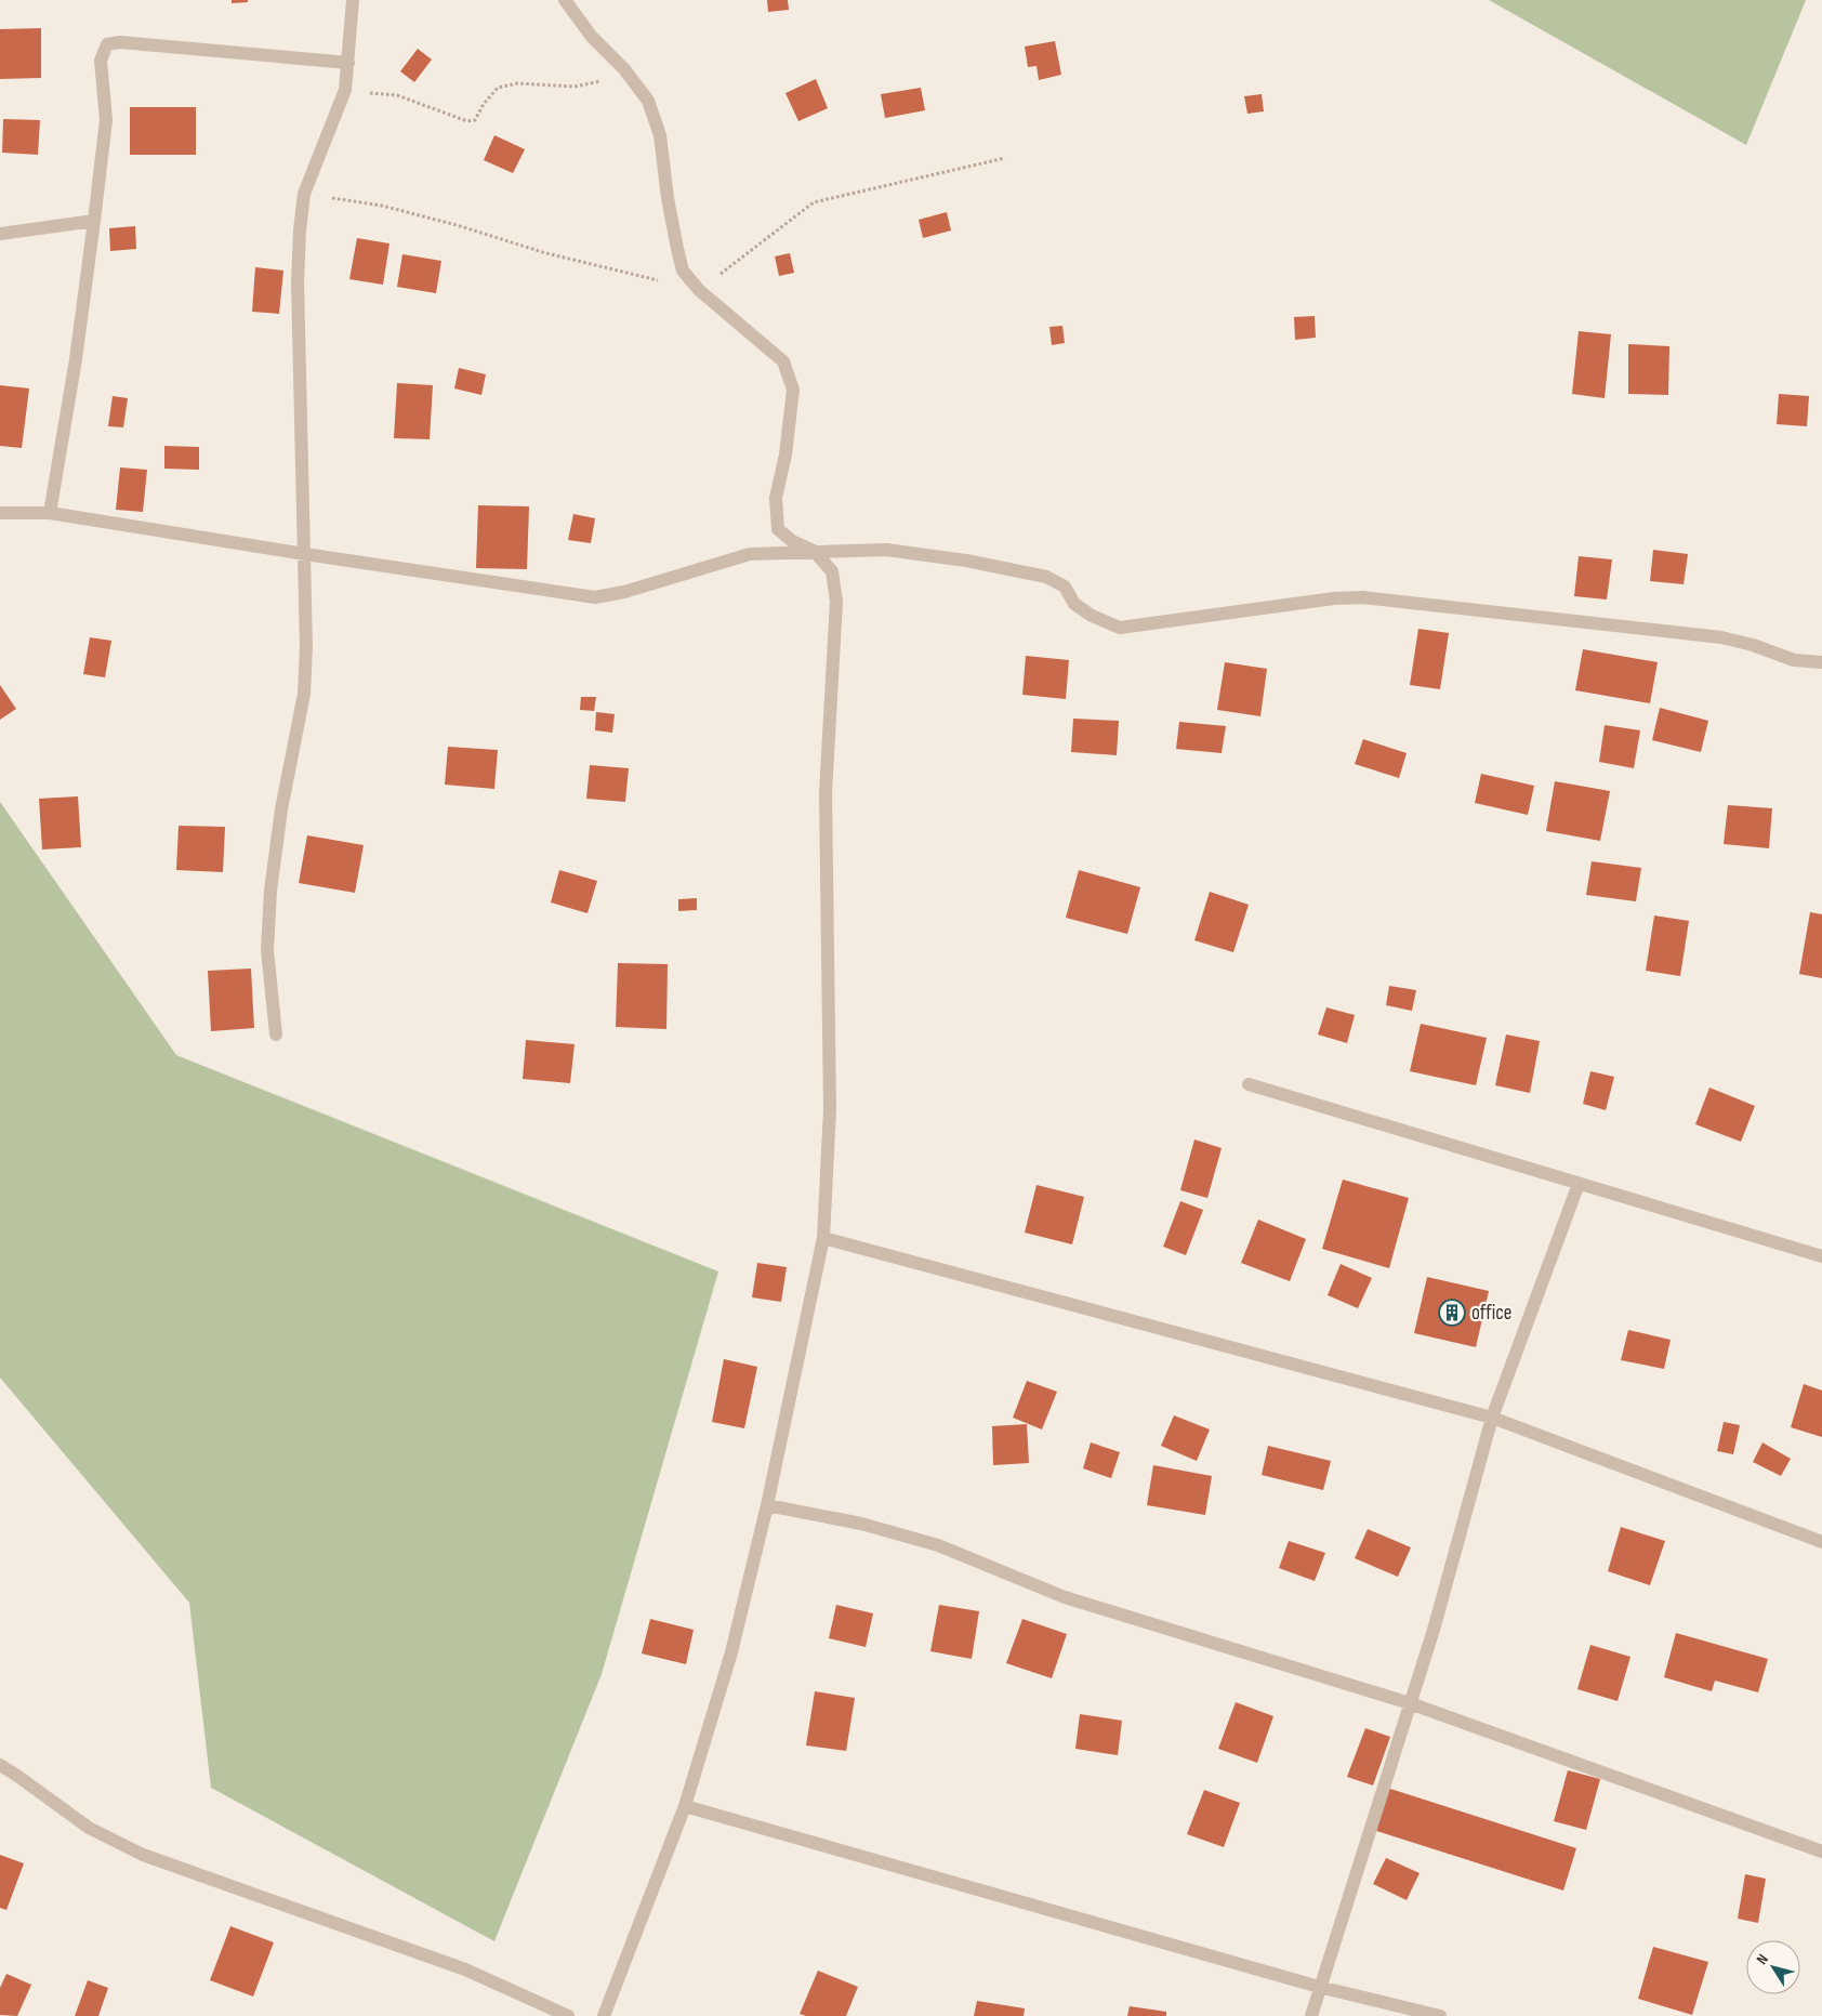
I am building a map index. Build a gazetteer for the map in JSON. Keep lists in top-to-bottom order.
{
  "places": {
    "building": ["office"]
  },
  "north": "top left"
}
